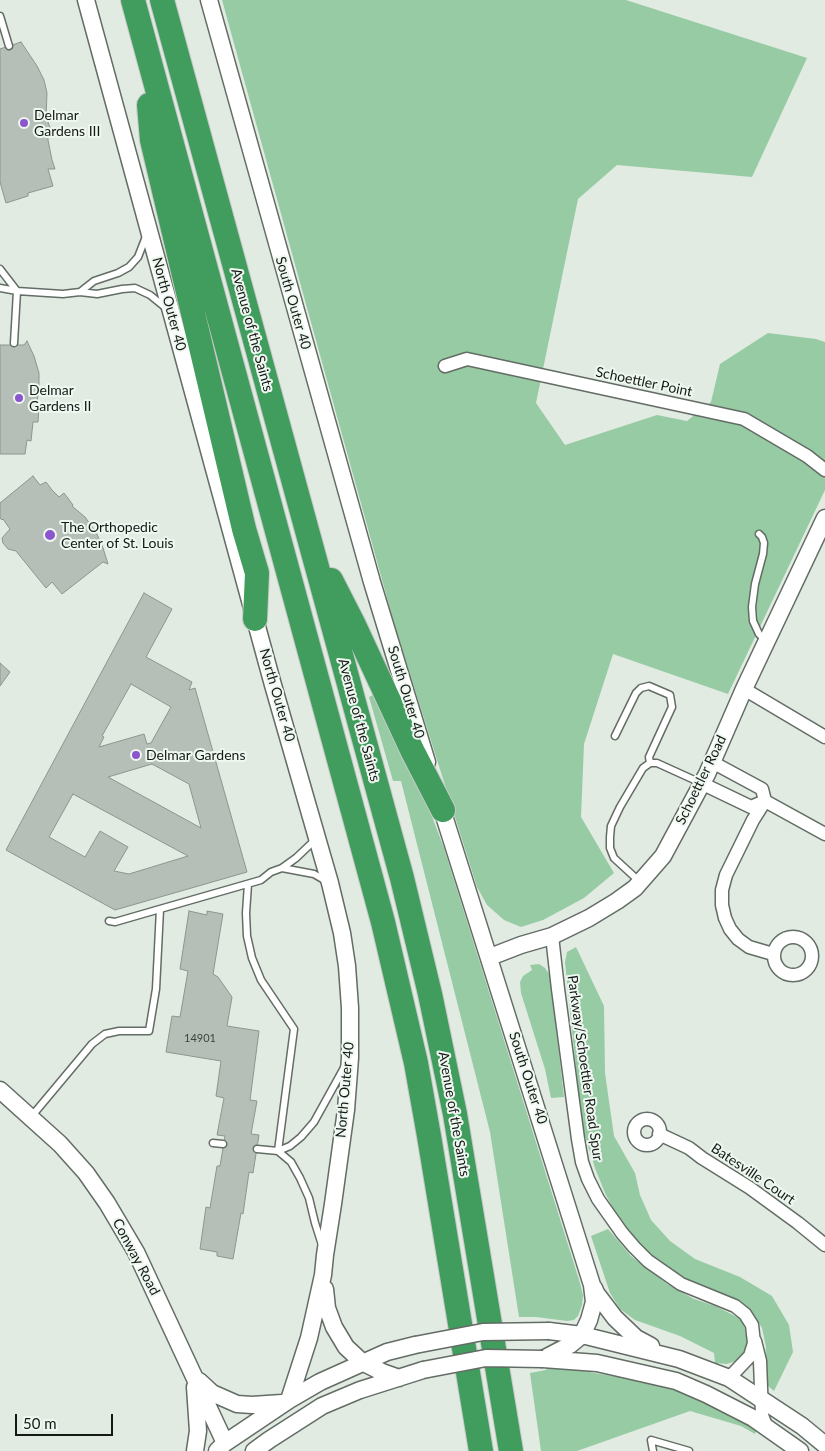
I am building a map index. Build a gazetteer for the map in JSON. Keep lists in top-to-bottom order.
{
  "streets": {
    "highway": ["Avenue of the Saints"],
    "street": [
      "South Outer 40",
      "North Outer 40",
      "Schoettler Point",
      "Schoettler Road",
      "Parkway/Schoettler Road Spur",
      "Batesville Court",
      "Conway Road"
    ]
  },
  "crossings": [
    ["South Outer 40", "Schoettler Road"],
    ["Schoettler Road", "Parkway/Schoettler Road Spur"]
  ],
  "places": [
    "Delmar Gardens III",
    "Delmar Gardens II",
    "The Orthopedic Center of St. Louis",
    "Delmar Gardens"
  ],
  "house_numbers": ["14901"],
  "scale_bar": "50 m"
}
